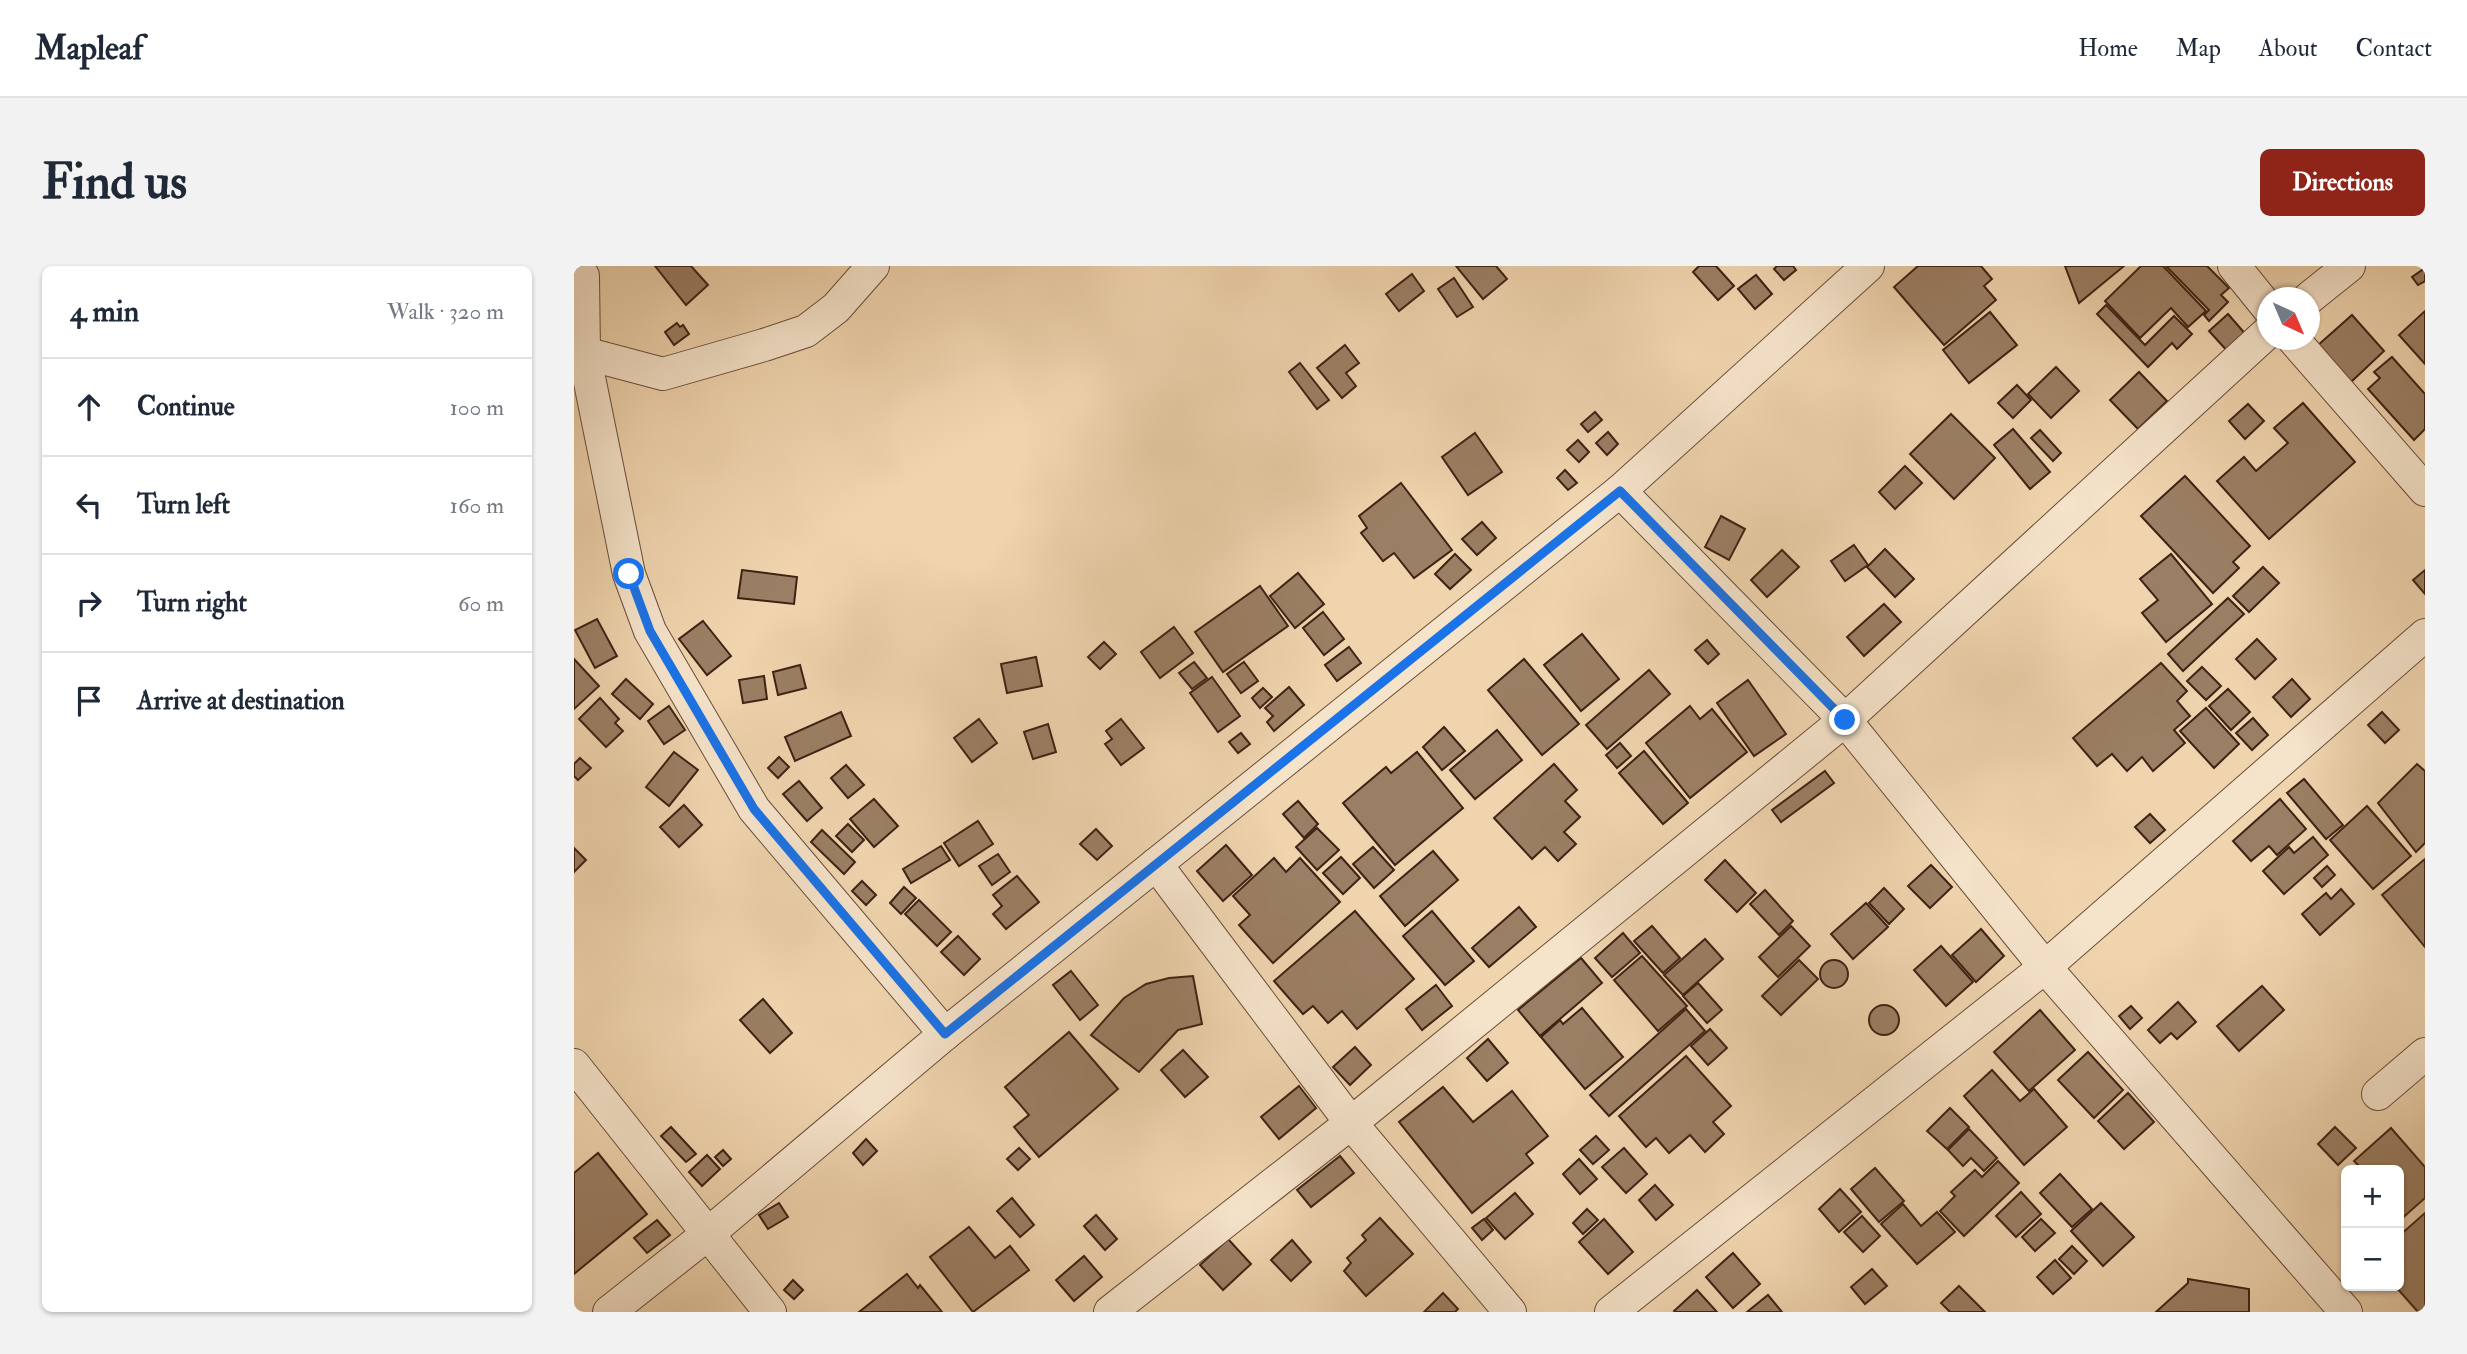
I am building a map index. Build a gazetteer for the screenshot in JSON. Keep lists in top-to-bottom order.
{
  "north": "bottom right",
  "page": {
    "header": "Mapleaf",
    "nav": [
      "Home",
      "Map",
      "About",
      "Contact"
    ],
    "buttons": "Directions",
    "title": "Find us",
    "heading": ["4 min", "Walk · 320 m"],
    "list": [
      ["Continue", "100 m"],
      ["Turn left", "160 m"],
      ["Turn right", "60 m"],
      "Arrive at destination"
    ],
    "map_buttons": ["+", "−"]
  }
}
